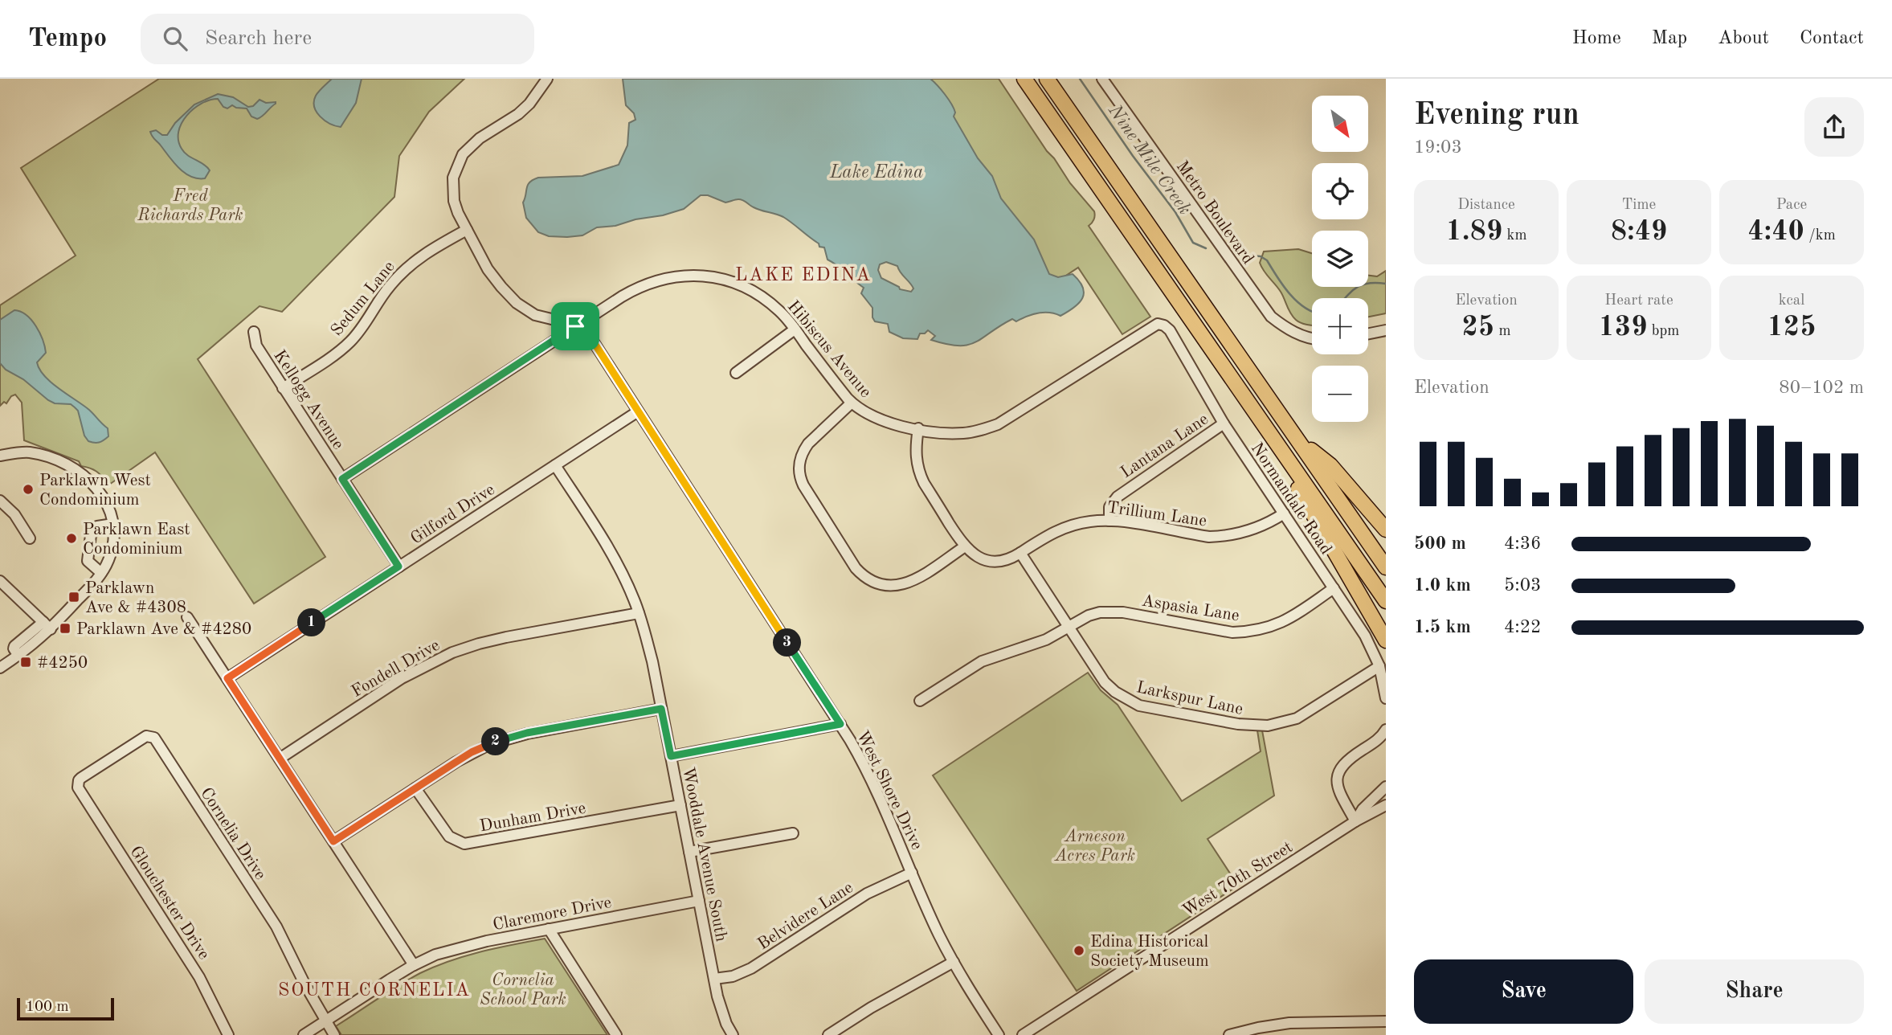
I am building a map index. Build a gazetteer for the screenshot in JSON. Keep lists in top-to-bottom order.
{
  "streets": {
    "street": [
      "Metro Boulevard",
      "Sedum Lane",
      "Hibiscus Avenue",
      "Kellogg Avenue",
      "Lantana Lane",
      "Normandale Road",
      "Gilford Drive",
      "Trillium Lane",
      "Aspasia Lane",
      "Fondell Drive",
      "Larkspur Lane",
      "West Shore Drive",
      "Dunham Drive",
      "Cornelia Drive",
      "Wooddale Avenue South",
      "West 70th Street",
      "Glouchester Drive",
      "Claremore Drive",
      "Belvidere Lane"
    ]
  },
  "crossings": [
    ["Sedum Lane", "Kellogg Avenue"],
    ["Sedum Lane", "West Shore Drive"],
    ["Hibiscus Avenue", "Kellogg Avenue"],
    ["Hibiscus Avenue", "Normandale Road"],
    ["Hibiscus Avenue", "Trillium Lane"],
    ["Hibiscus Avenue", "West Shore Drive"],
    ["Kellogg Avenue", "Gilford Drive"],
    ["Lantana Lane", "Normandale Road"],
    ["Lantana Lane", "Trillium Lane"],
    ["Normandale Road", "Trillium Lane"],
    ["Normandale Road", "Aspasia Lane"],
    ["Normandale Road", "Larkspur Lane"],
    ["Gilford Drive", "West Shore Drive"],
    ["Gilford Drive", "Wooddale Avenue South"],
    ["Trillium Lane", "Larkspur Lane"],
    ["Aspasia Lane", "Larkspur Lane"],
    ["Fondell Drive", "Wooddale Avenue South"],
    ["West Shore Drive", "Belvidere Lane"],
    ["Dunham Drive", "Wooddale Avenue South"],
    ["Cornelia Drive", "Glouchester Drive"],
    ["Cornelia Drive", "Claremore Drive"],
    ["Wooddale Avenue South", "Claremore Drive"],
    ["Wooddale Avenue South", "Belvidere Lane"]
  ],
  "districts": ["LAKE EDINA", "SOUTH CORNELIA"],
  "water": ["Nine Mile Creek", "Lake Edina"],
  "parks": ["Fred Richards Park", "Arneson Acres Park", "Cornelia School Park"],
  "places": {
    "other": ["Parklawn West Condominium", "Parklawn East Condominium", "Edina Historical Society Museum"],
    "transit": ["Parklawn Ave & #4308", "Parklawn Ave & #4280", "#4250"]
  },
  "scale_bar": "100 m",
  "north": "bottom right",
  "page": {
    "header": "Tempo",
    "search": "Search here",
    "nav": [
      "Home",
      "Map",
      "About",
      "Contact"
    ],
    "heading": ["Evening run", "19:03"],
    "map_buttons": ["+", "−"],
    "stats": [
      ["Distance", "1.89 km"],
      ["Time", "8:49"],
      ["Pace", "4:40 /km"],
      ["Elevation", "25 m"],
      ["Heart rate", "139 bpm"],
      ["kcal", "125"]
    ],
    "chart": ["Elevation", "80–102 m"],
    "list": [
      {
        "name": "500 m",
        "note": "4:36"
      },
      {
        "name": "1.0 km",
        "note": "5:03"
      },
      {
        "name": "1.5 km",
        "note": "4:22"
      }
    ],
    "pins": ["1", "3", "2"],
    "buttons": ["Save", "Share"],
    "scale": "100 m"
  }
}
